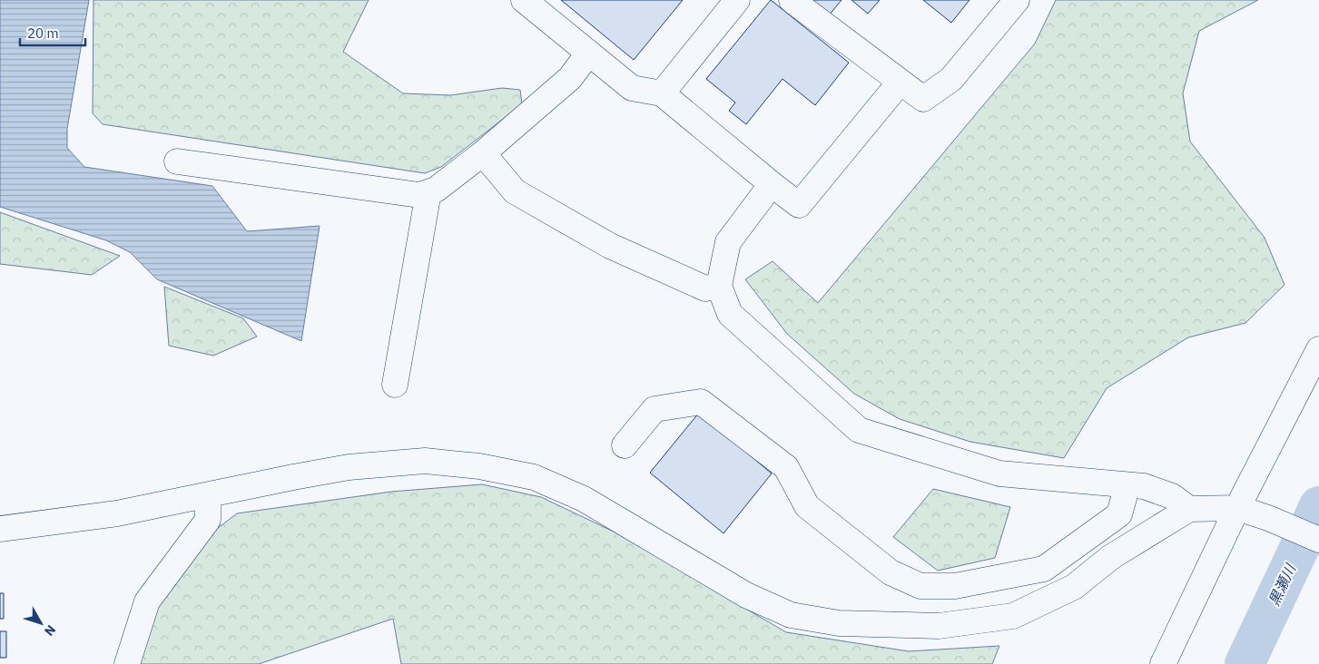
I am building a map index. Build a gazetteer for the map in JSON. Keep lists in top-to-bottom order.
{
  "water": ["黒瀬川"],
  "scale_bar": "20 m",
  "north": "bottom right"
}
